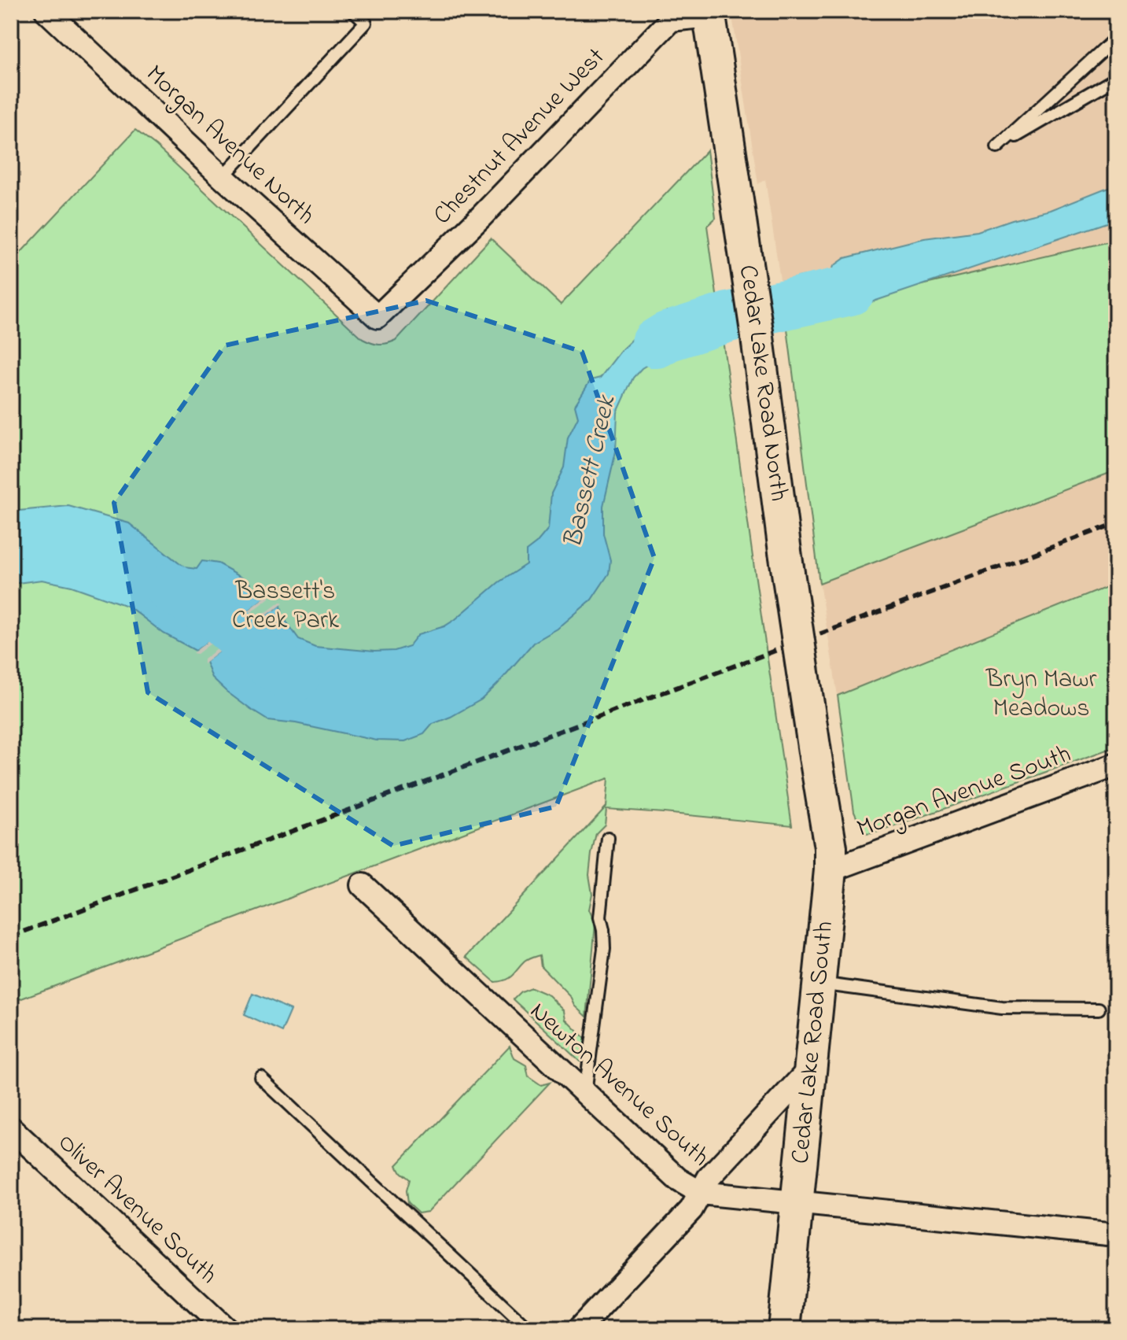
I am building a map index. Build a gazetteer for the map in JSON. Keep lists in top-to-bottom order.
{
  "streets": {
    "street": [
      "Chestnut Avenue West",
      "Morgan Avenue North",
      "Cedar Lake Road North",
      "Morgan Avenue South",
      "Cedar Lake Road South",
      "Newton Avenue South",
      "Oliver Avenue South"
    ]
  },
  "crossings": [
    ["Chestnut Avenue West", "Morgan Avenue North"],
    ["Chestnut Avenue West", "Cedar Lake Road North"],
    ["Cedar Lake Road North", "Cedar Lake Road South"],
    ["Morgan Avenue South", "Cedar Lake Road South"],
    ["Cedar Lake Road South", "Newton Avenue South"]
  ],
  "water": ["Bassett Creek"],
  "parks": ["Bassett's Creek Park", "Bryn Mawr Meadows"]
}
